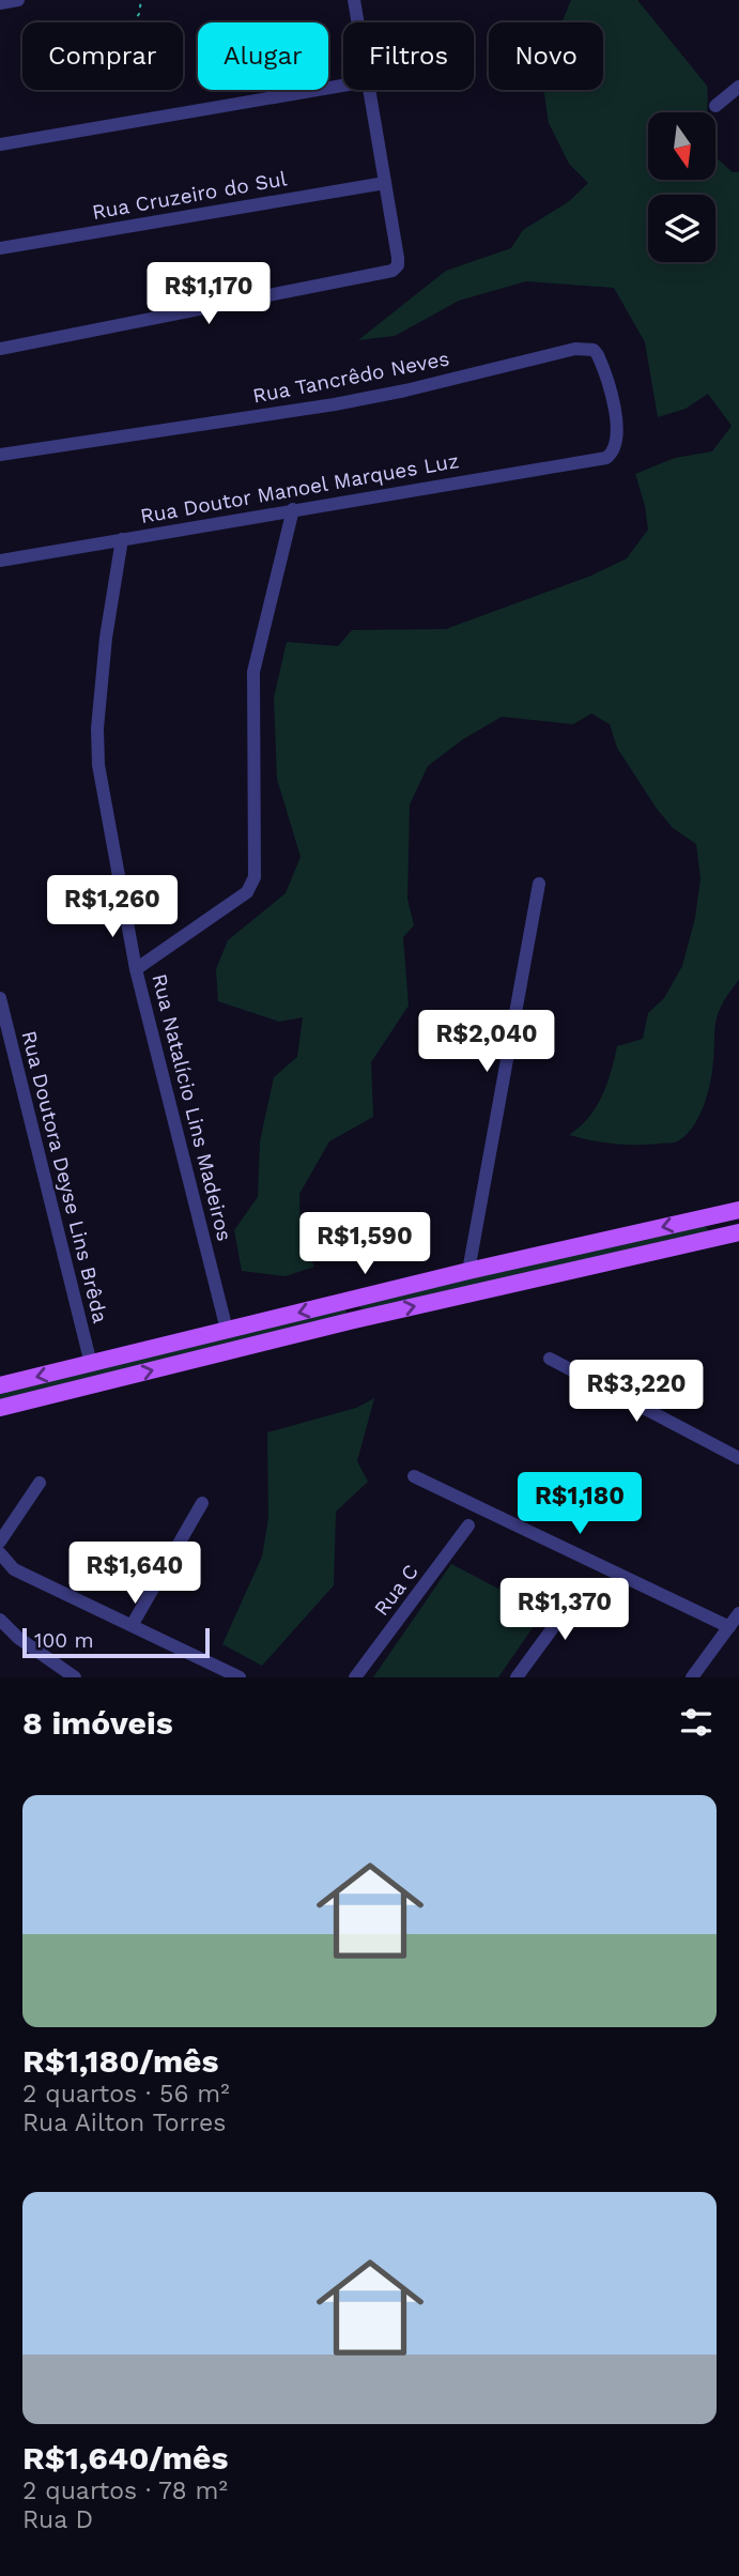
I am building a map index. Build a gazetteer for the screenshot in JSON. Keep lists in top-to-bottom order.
{
  "streets": {
    "street": [
      "Rua Cruzeiro do Sul",
      "Rua Tancrêdo Neves",
      "Rua Doutor Manoel Marques Luz",
      "Rua Natalício Lins Madeiros",
      "Rua Doutora Deyse Lins Brêda",
      "Rua C"
    ]
  },
  "crossings": [
    ["Rua Tancrêdo Neves", "Rua Doutor Manoel Marques Luz"],
    ["Rua Doutor Manoel Marques Luz", "Rua Natalício Lins Madeiros"]
  ],
  "scale_bar": "100 m",
  "north": "bottom",
  "page": {
    "chip": [
      "Comprar",
      "Alugar",
      "Filtros",
      "Novo"
    ],
    "price": [
      "R$1,170",
      "R$1,260",
      "R$2,040",
      "R$1,590",
      "R$3,220",
      "R$1,180",
      "R$1,640",
      "R$1,370"
    ],
    "scale": "100 m",
    "heading": "8 imóveis",
    "list": [
      {
        "name": "R$1,180/mês",
        "note": "2 quartos · 56 m² · Rua Ailton Torres"
      },
      {
        "name": "R$1,640/mês",
        "note": "2 quartos · 78 m² · Rua D"
      }
    ]
  }
}
